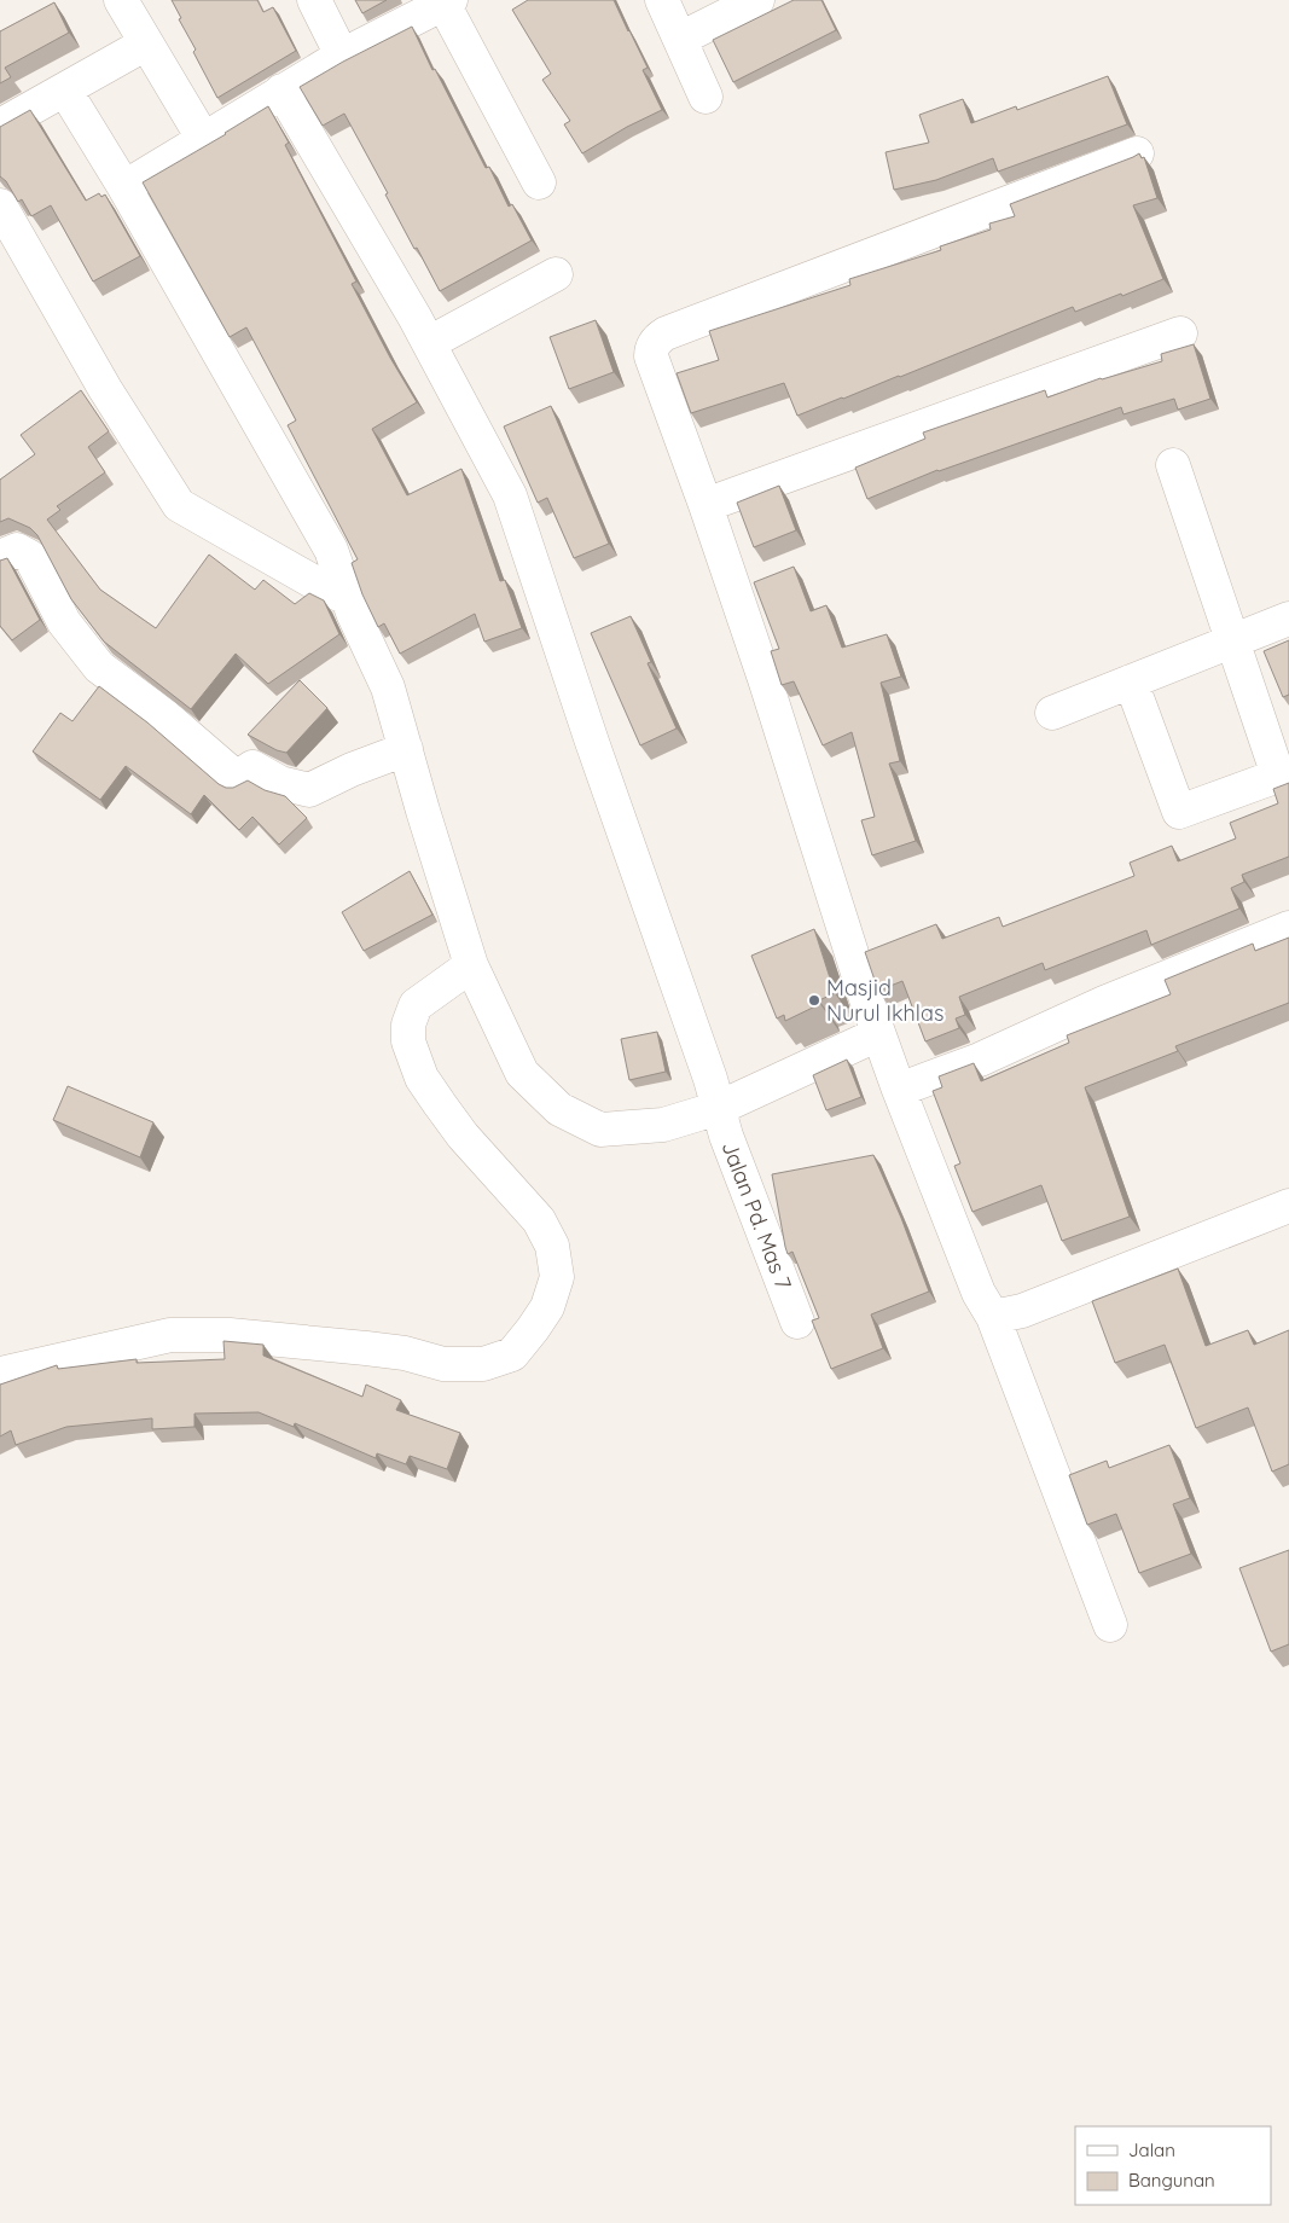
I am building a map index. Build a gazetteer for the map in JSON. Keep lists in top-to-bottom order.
{
  "streets": {
    "street": ["Jalan Pd. Mas 7"]
  },
  "places": ["Masjid Nurul Ikhlas"],
  "legend": ["Jalan", "Bangunan"]
}
